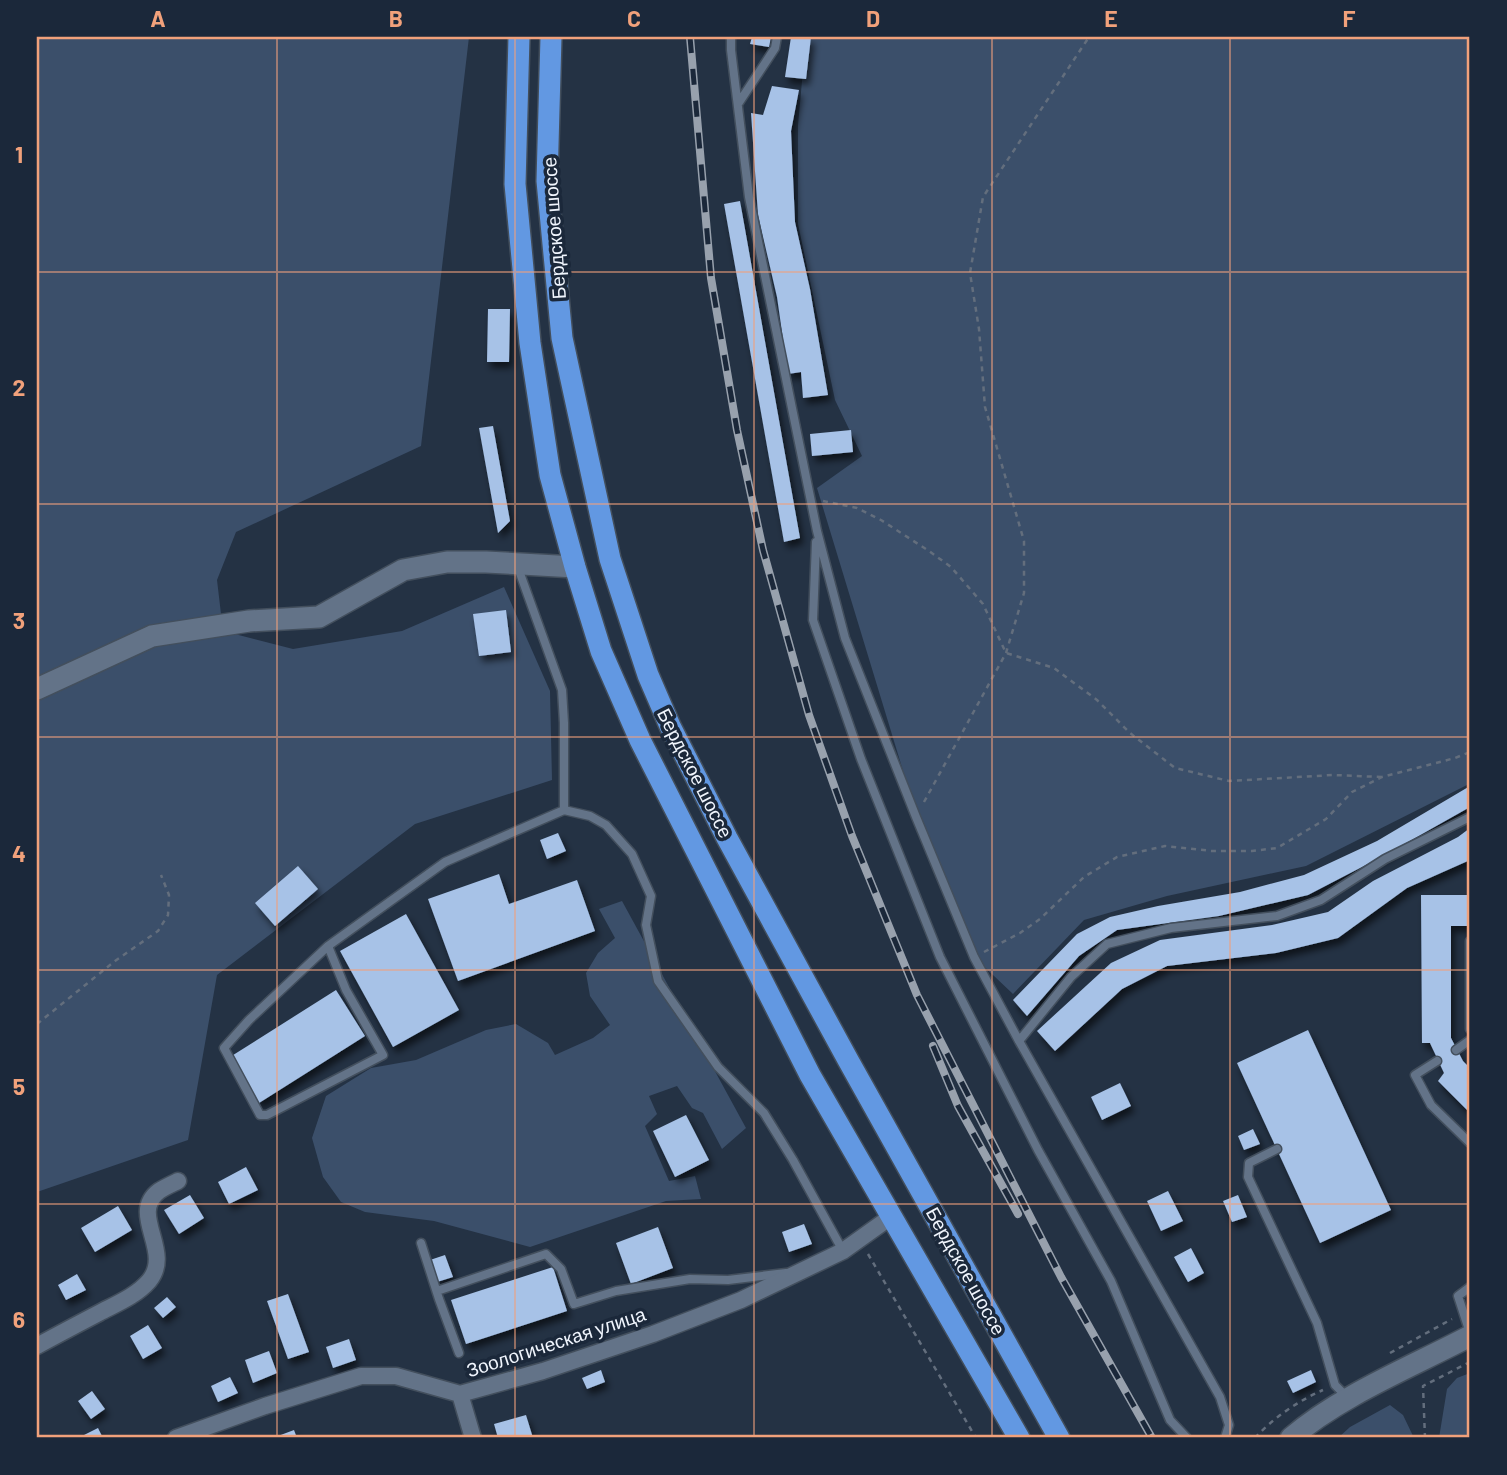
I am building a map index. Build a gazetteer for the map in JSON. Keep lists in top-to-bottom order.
{
  "streets": {
    "highway": ["Бердское шоссе"],
    "street": ["Зоологическая улица"]
  },
  "crossings": [
    ["Бердское шоссе", "Зоологическая улица"]
  ],
  "grid": {
    "columns": [
      "A",
      "B",
      "C",
      "D",
      "E",
      "F"
    ],
    "rows": [
      "1",
      "2",
      "3",
      "4",
      "5",
      "6"
    ]
  }
}
